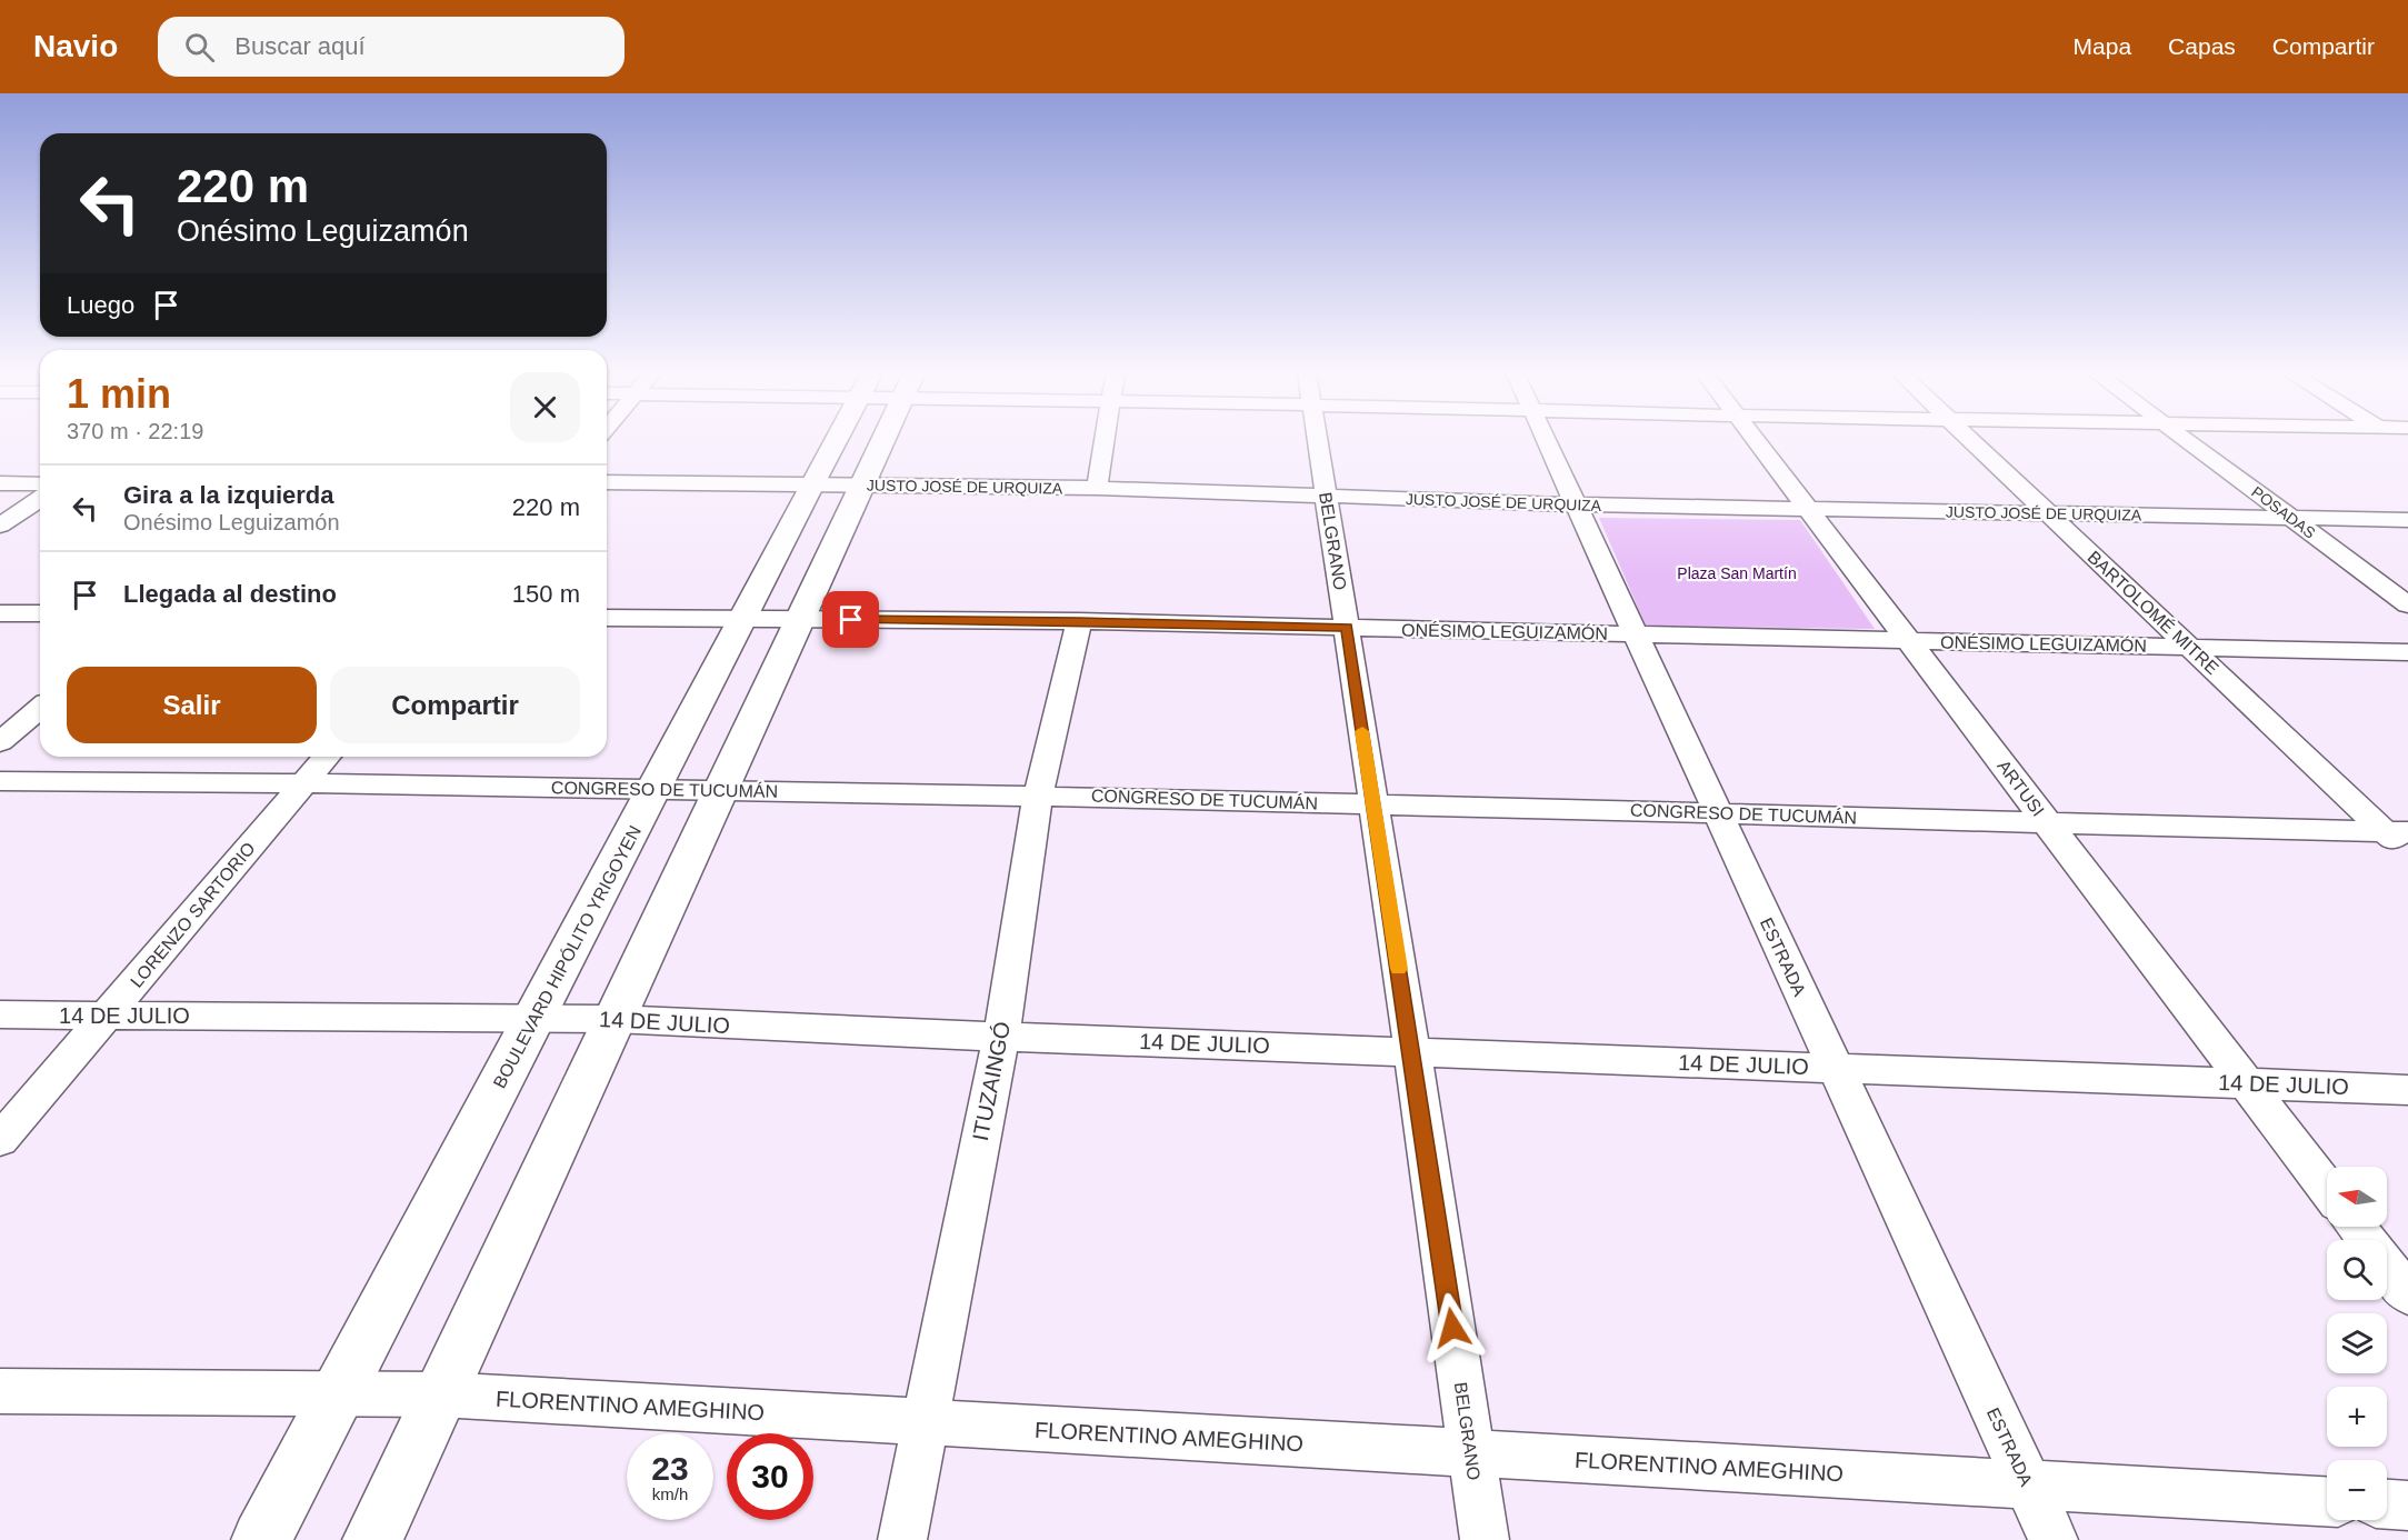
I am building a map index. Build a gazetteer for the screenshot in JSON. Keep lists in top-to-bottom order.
{
  "streets": {
    "main road": ["BOULEVARD HIPÓLITO YRIGOYEN"],
    "street": [
      "JUSTO JOSÉ DE URQUIZA",
      "POSADAS",
      "BELGRANO",
      "BARTOLOMÉ MITRE",
      "ONÉSIMO LEGUIZAMÓN",
      "ARTUSI",
      "CONGRESO DE TUCUMÁN",
      "LORENZO SARTORIO",
      "ESTRADA",
      "14 DE JULIO",
      "ITUZAINGÓ",
      "FLORENTINO AMEGHINO"
    ]
  },
  "crossings": [
    ["JUSTO JOSÉ DE URQUIZA", "POSADAS"],
    ["JUSTO JOSÉ DE URQUIZA", "BELGRANO"],
    ["JUSTO JOSÉ DE URQUIZA", "BARTOLOMÉ MITRE"],
    ["JUSTO JOSÉ DE URQUIZA", "ARTUSI"],
    ["JUSTO JOSÉ DE URQUIZA", "BOULEVARD HIPÓLITO YRIGOYEN"],
    ["JUSTO JOSÉ DE URQUIZA", "ESTRADA"],
    ["BELGRANO", "ONÉSIMO LEGUIZAMÓN"],
    ["BELGRANO", "CONGRESO DE TUCUMÁN"],
    ["BELGRANO", "14 DE JULIO"],
    ["BELGRANO", "FLORENTINO AMEGHINO"],
    ["BARTOLOMÉ MITRE", "ONÉSIMO LEGUIZAMÓN"],
    ["BARTOLOMÉ MITRE", "CONGRESO DE TUCUMÁN"],
    ["ONÉSIMO LEGUIZAMÓN", "ARTUSI"],
    ["ONÉSIMO LEGUIZAMÓN", "BOULEVARD HIPÓLITO YRIGOYEN"],
    ["ONÉSIMO LEGUIZAMÓN", "ESTRADA"],
    ["ONÉSIMO LEGUIZAMÓN", "ITUZAINGÓ"],
    ["ARTUSI", "CONGRESO DE TUCUMÁN"],
    ["ARTUSI", "14 DE JULIO"],
    ["CONGRESO DE TUCUMÁN", "LORENZO SARTORIO"],
    ["CONGRESO DE TUCUMÁN", "BOULEVARD HIPÓLITO YRIGOYEN"],
    ["CONGRESO DE TUCUMÁN", "ESTRADA"],
    ["CONGRESO DE TUCUMÁN", "ITUZAINGÓ"],
    ["LORENZO SARTORIO", "14 DE JULIO"],
    ["BOULEVARD HIPÓLITO YRIGOYEN", "14 DE JULIO"],
    ["BOULEVARD HIPÓLITO YRIGOYEN", "FLORENTINO AMEGHINO"],
    ["ESTRADA", "14 DE JULIO"],
    ["ESTRADA", "FLORENTINO AMEGHINO"],
    ["14 DE JULIO", "ITUZAINGÓ"],
    ["ITUZAINGÓ", "FLORENTINO AMEGHINO"]
  ],
  "parks": ["Plaza San Martín"],
  "north": "left",
  "page": {
    "header": "Navio",
    "search": "Buscar aquí",
    "nav": ["Mapa", "Capas", "Compartir"],
    "turn": ["220 m", "Onésimo Leguizamón"],
    "then": "Luego",
    "heading": ["1 min", "370 m · 22:19"],
    "list": [
      {
        "name": "Gira a la izquierda",
        "note": "Onésimo Leguizamón",
        "value": "220 m"
      },
      {
        "name": "Llegada al destino",
        "value": "150 m"
      }
    ],
    "buttons": ["Salir", "Compartir"],
    "map_buttons": ["+", "−"],
    "speed": "23 km/h",
    "limit": "30"
  }
}
